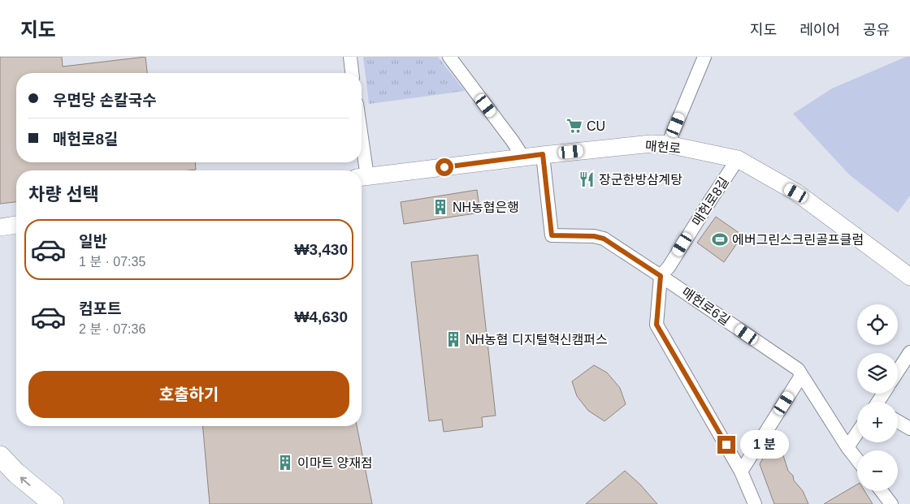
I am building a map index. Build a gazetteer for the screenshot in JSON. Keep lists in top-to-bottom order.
{
  "streets": {
    "main road": ["매헌로"],
    "street": ["매헌로8길", "매헌로6길"]
  },
  "crossings": [
    ["매헌로", "매헌로8길"],
    ["매헌로", "매헌로6길"],
    ["매헌로8길", "매헌로6길"]
  ],
  "places": {
    "supermarket": ["CU"],
    "restaurant": ["장군한방삼계탕"],
    "building": ["NH농협은행", "NH농협 디지털혁신캠퍼스", "이마트 양재점"],
    "sports": ["에버그린스크린골프클럼"]
  },
  "page": {
    "header": "지도",
    "nav": ["지도", "레이어", "공유"],
    "banner": ["우면당 손칼국수", "매헌로8길"],
    "heading": "차량 선택",
    "list": [
      {
        "name": "일반",
        "note": "1 분 · 07:35",
        "value": "₩3,430"
      },
      {
        "name": "컴포트",
        "note": "2 분 · 07:36",
        "value": "₩4,630"
      }
    ],
    "map_buttons": ["+", "−"],
    "buttons": "호출하기",
    "bubble": "1 분"
  }
}
